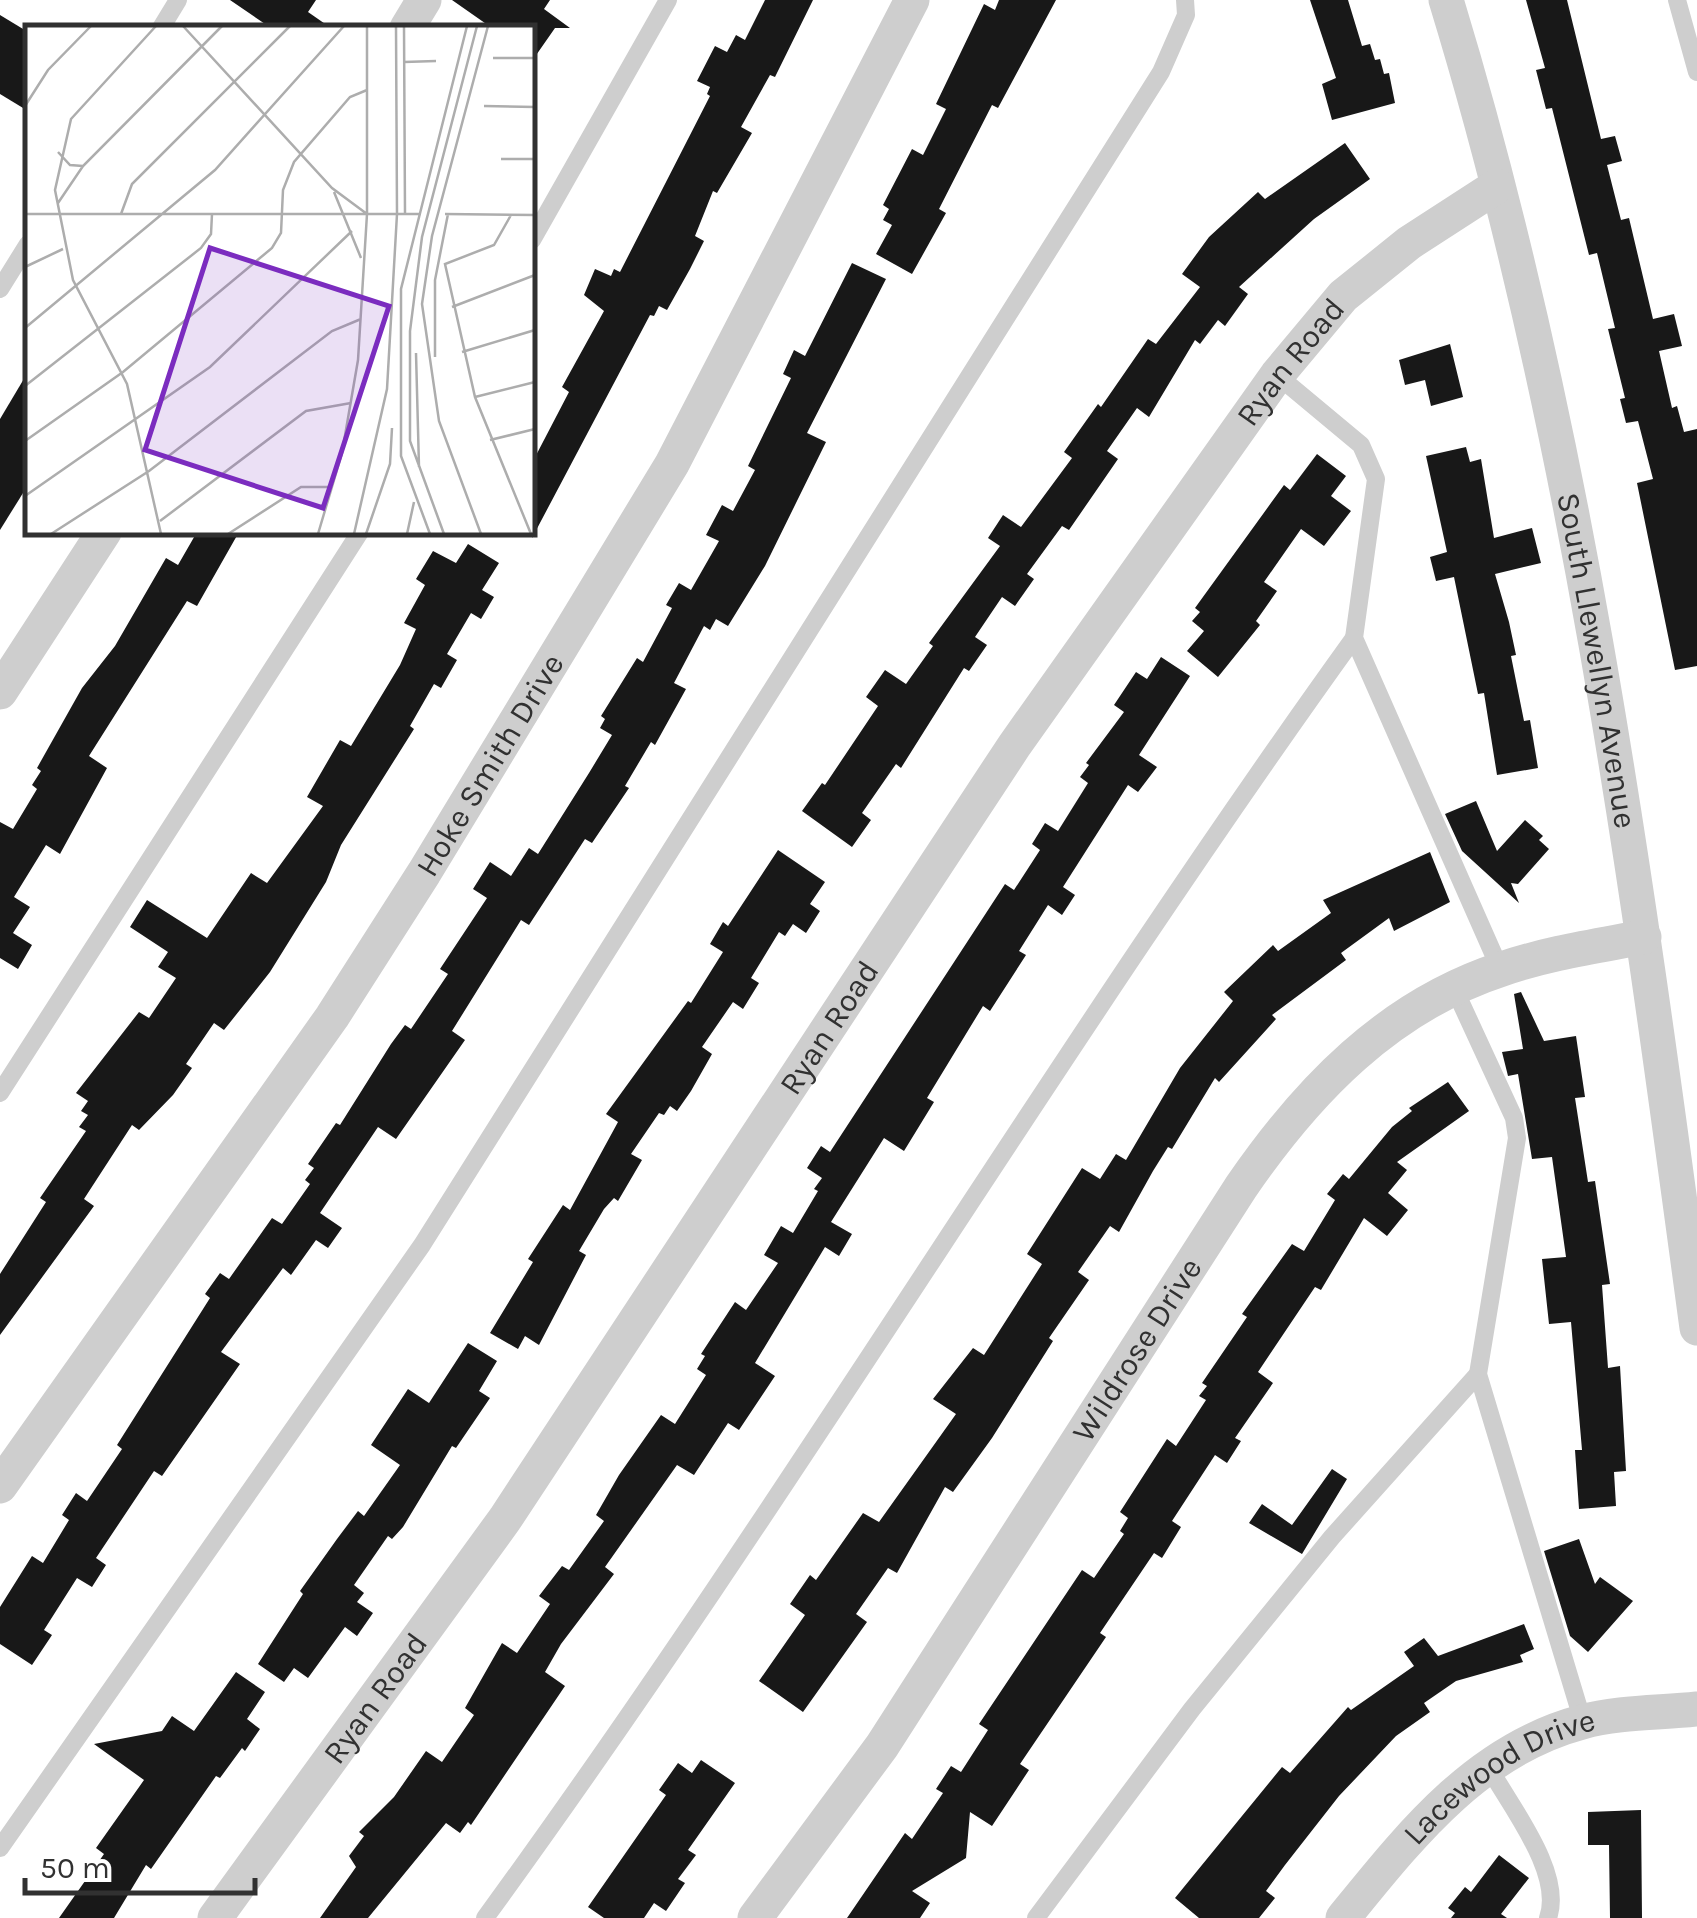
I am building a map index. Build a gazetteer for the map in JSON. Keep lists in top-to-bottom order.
{
  "streets": {
    "street": [
      "Ryan Road",
      "South Llewellyn Avenue",
      "Hoke Smith Drive",
      "Wildrose Drive",
      "Lacewood Drive"
    ]
  },
  "crossings": [
    ["Ryan Road", "South Llewellyn Avenue"],
    ["South Llewellyn Avenue", "Wildrose Drive"]
  ],
  "scale_bar": "50 m"
}
